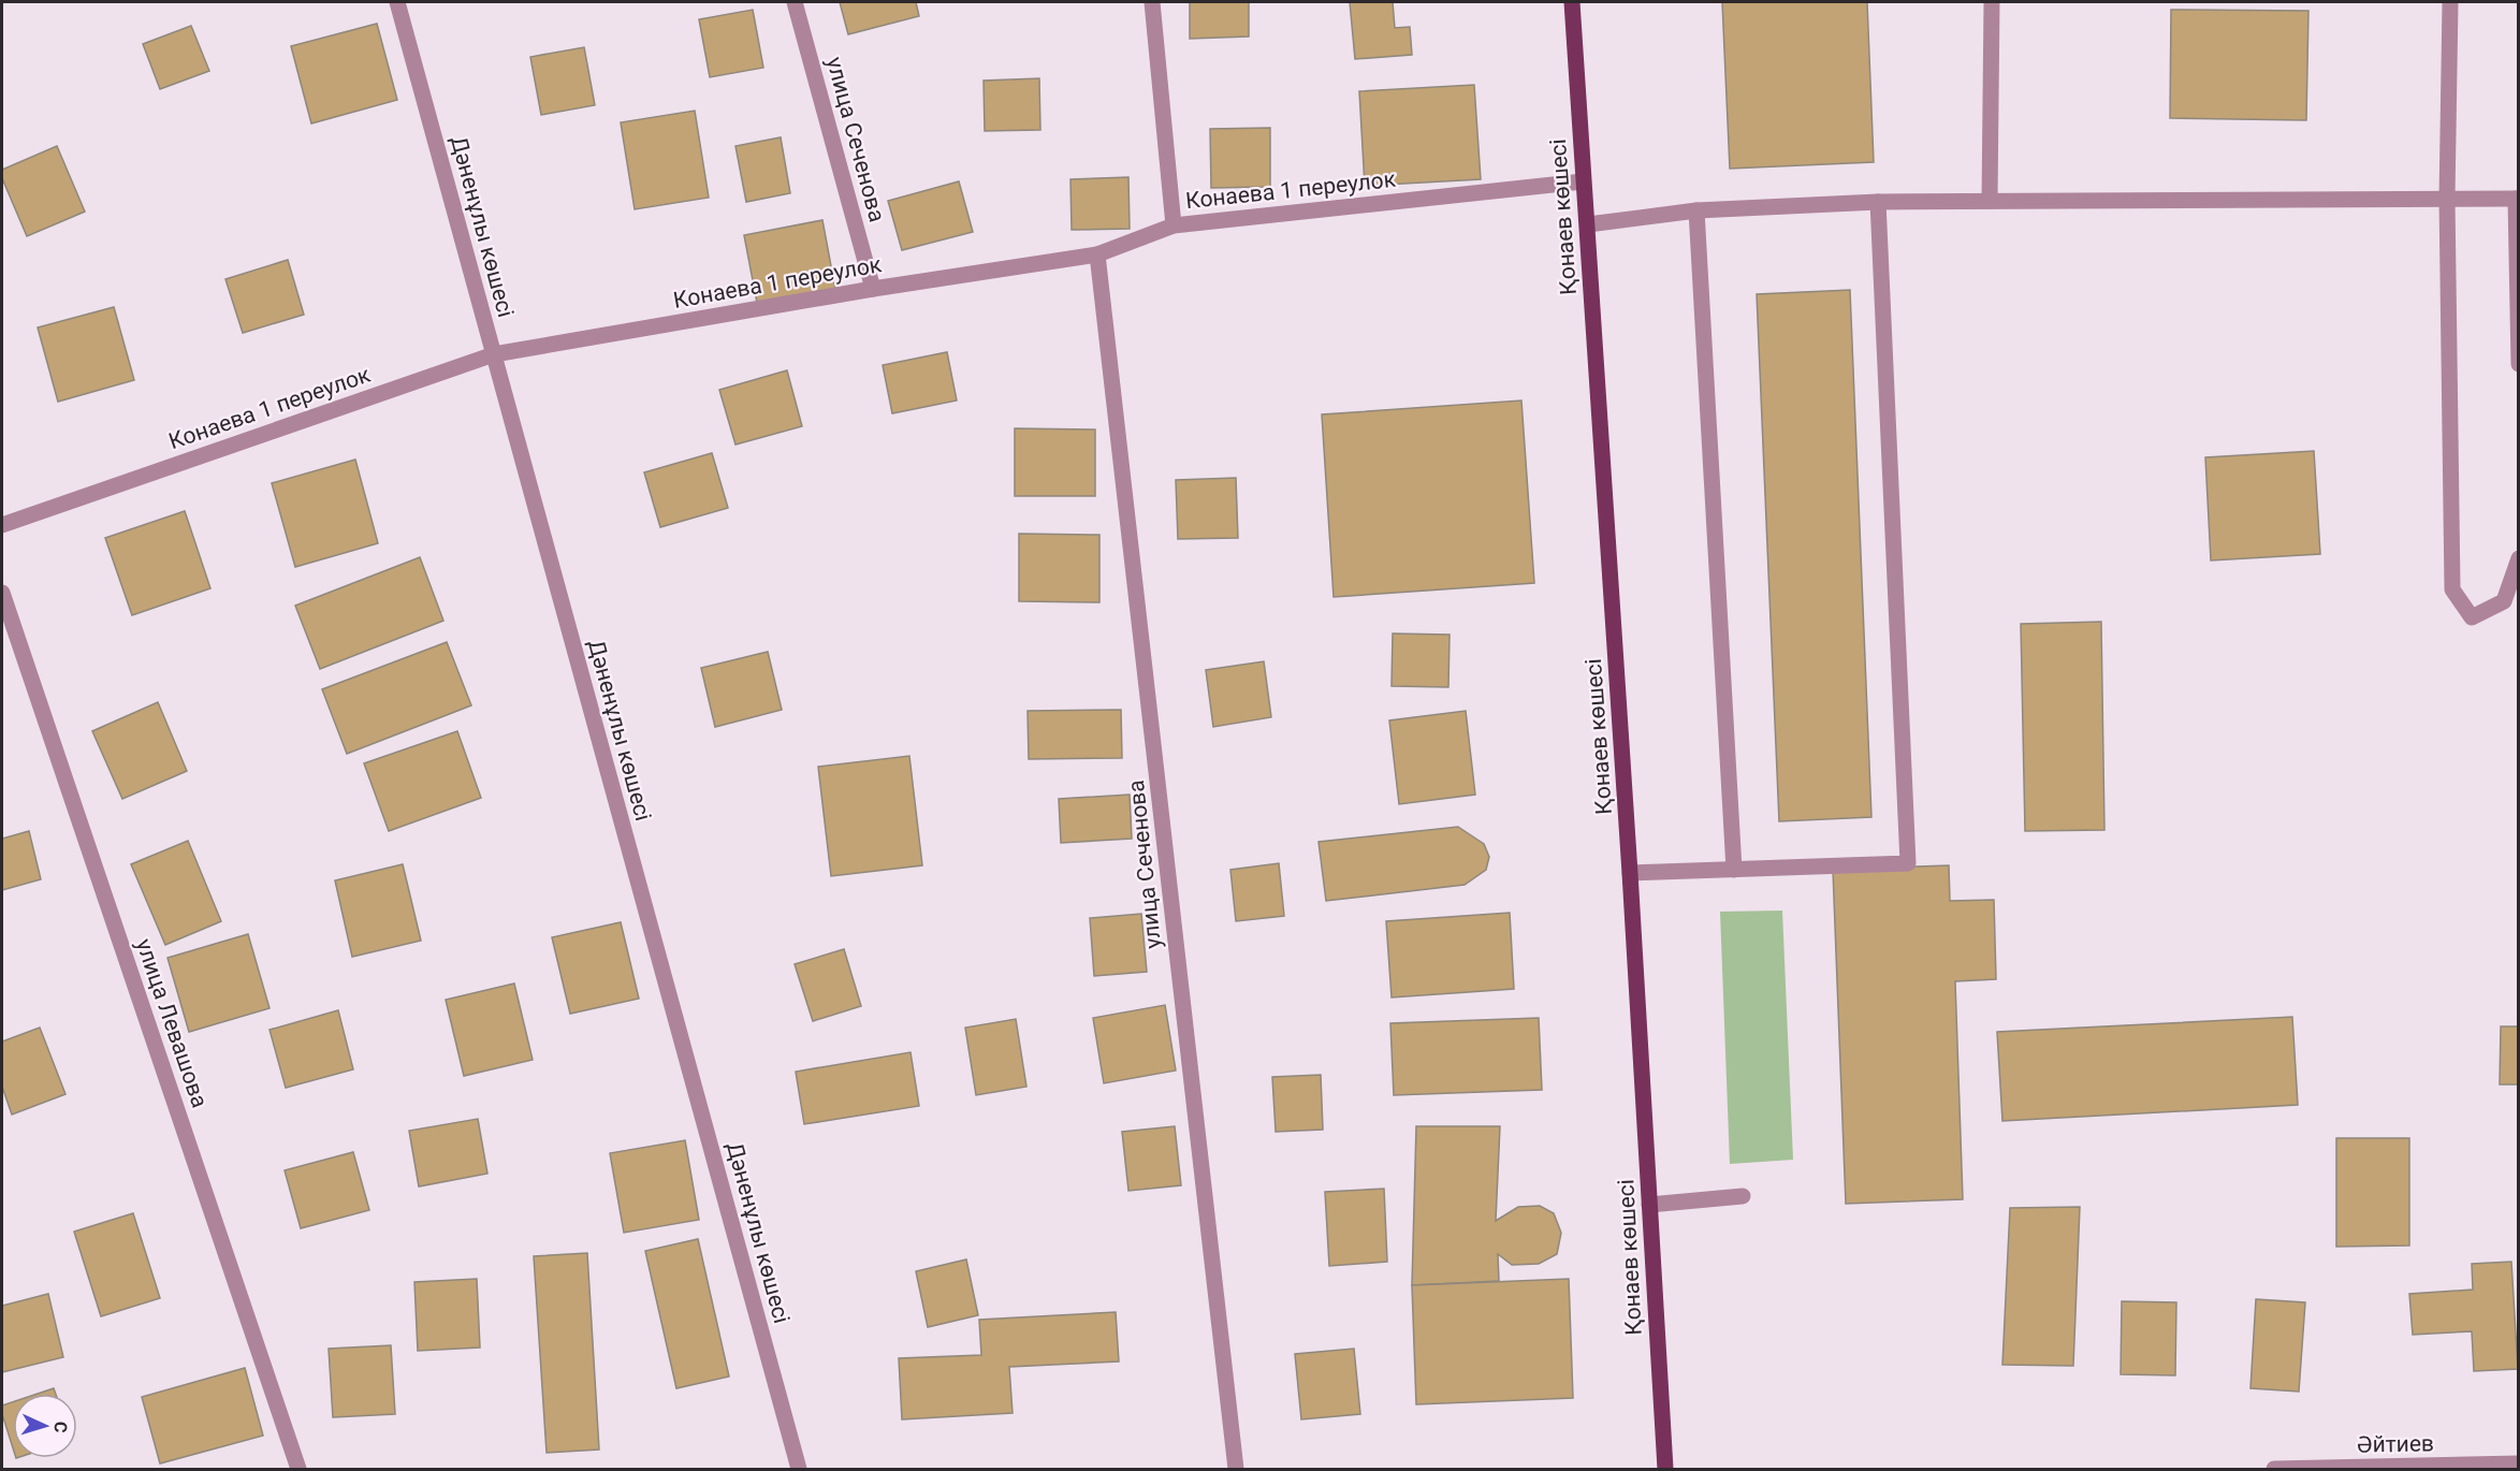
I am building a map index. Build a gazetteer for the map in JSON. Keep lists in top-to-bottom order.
{
  "streets": {
    "main road": ["Қонаев көшесі"],
    "street": [
      "улица Сеченова",
      "Конаева 1 переулок",
      "Дәненұлы көшесі",
      "улица Левашова",
      "Әйтиев"
    ]
  },
  "crossings": [
    ["улица Сеченова", "Конаева 1 переулок"],
    ["Конаева 1 переулок", "Қонаев көшесі"],
    ["Конаева 1 переулок", "Дәненұлы көшесі"]
  ],
  "north": "right"
}
